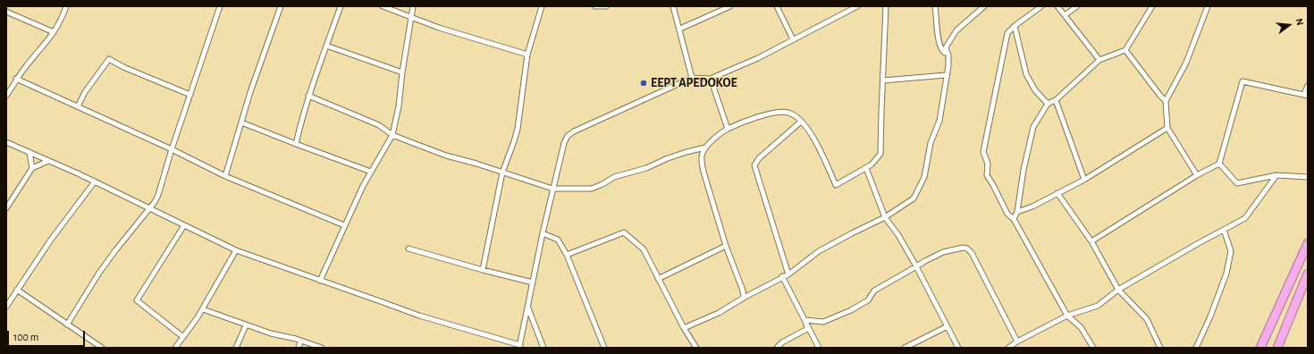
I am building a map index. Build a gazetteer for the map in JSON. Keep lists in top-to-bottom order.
{
  "places": ["EEPT APEDOKOE"],
  "scale_bar": "100 m",
  "north": "right"
}
